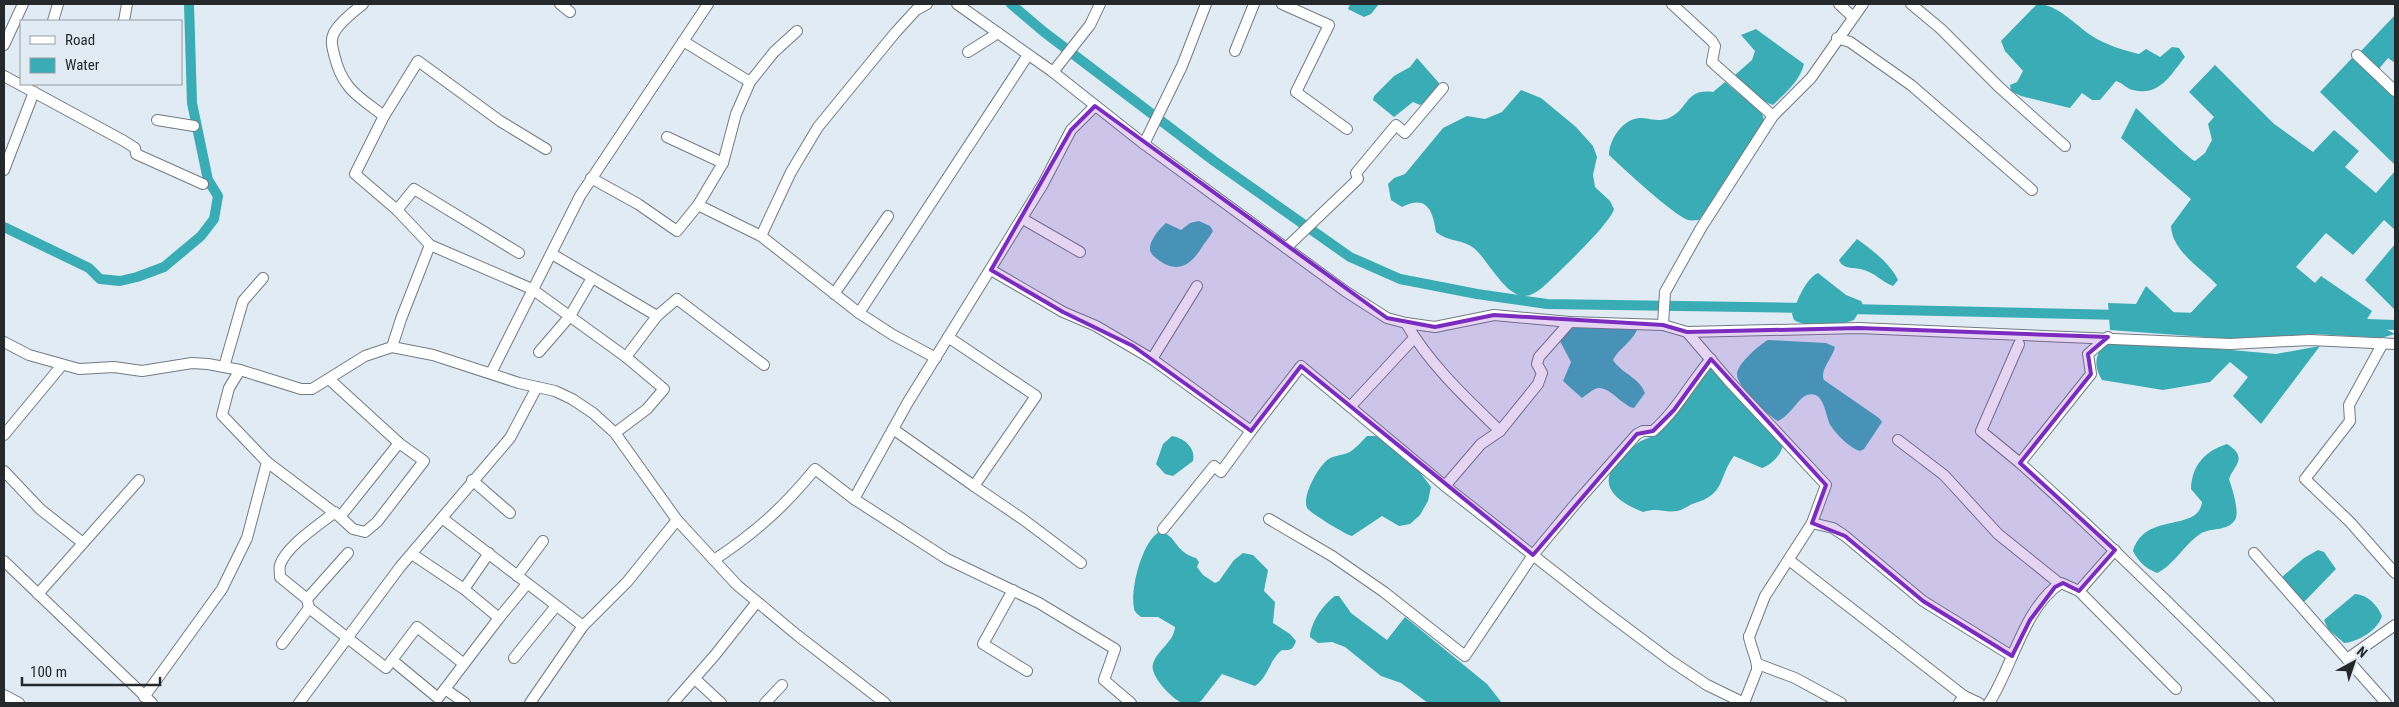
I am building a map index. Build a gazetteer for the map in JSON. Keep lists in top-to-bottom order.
{
  "legend": ["Road", "Water"],
  "scale_bar": "100 m",
  "north": "top right"
}
